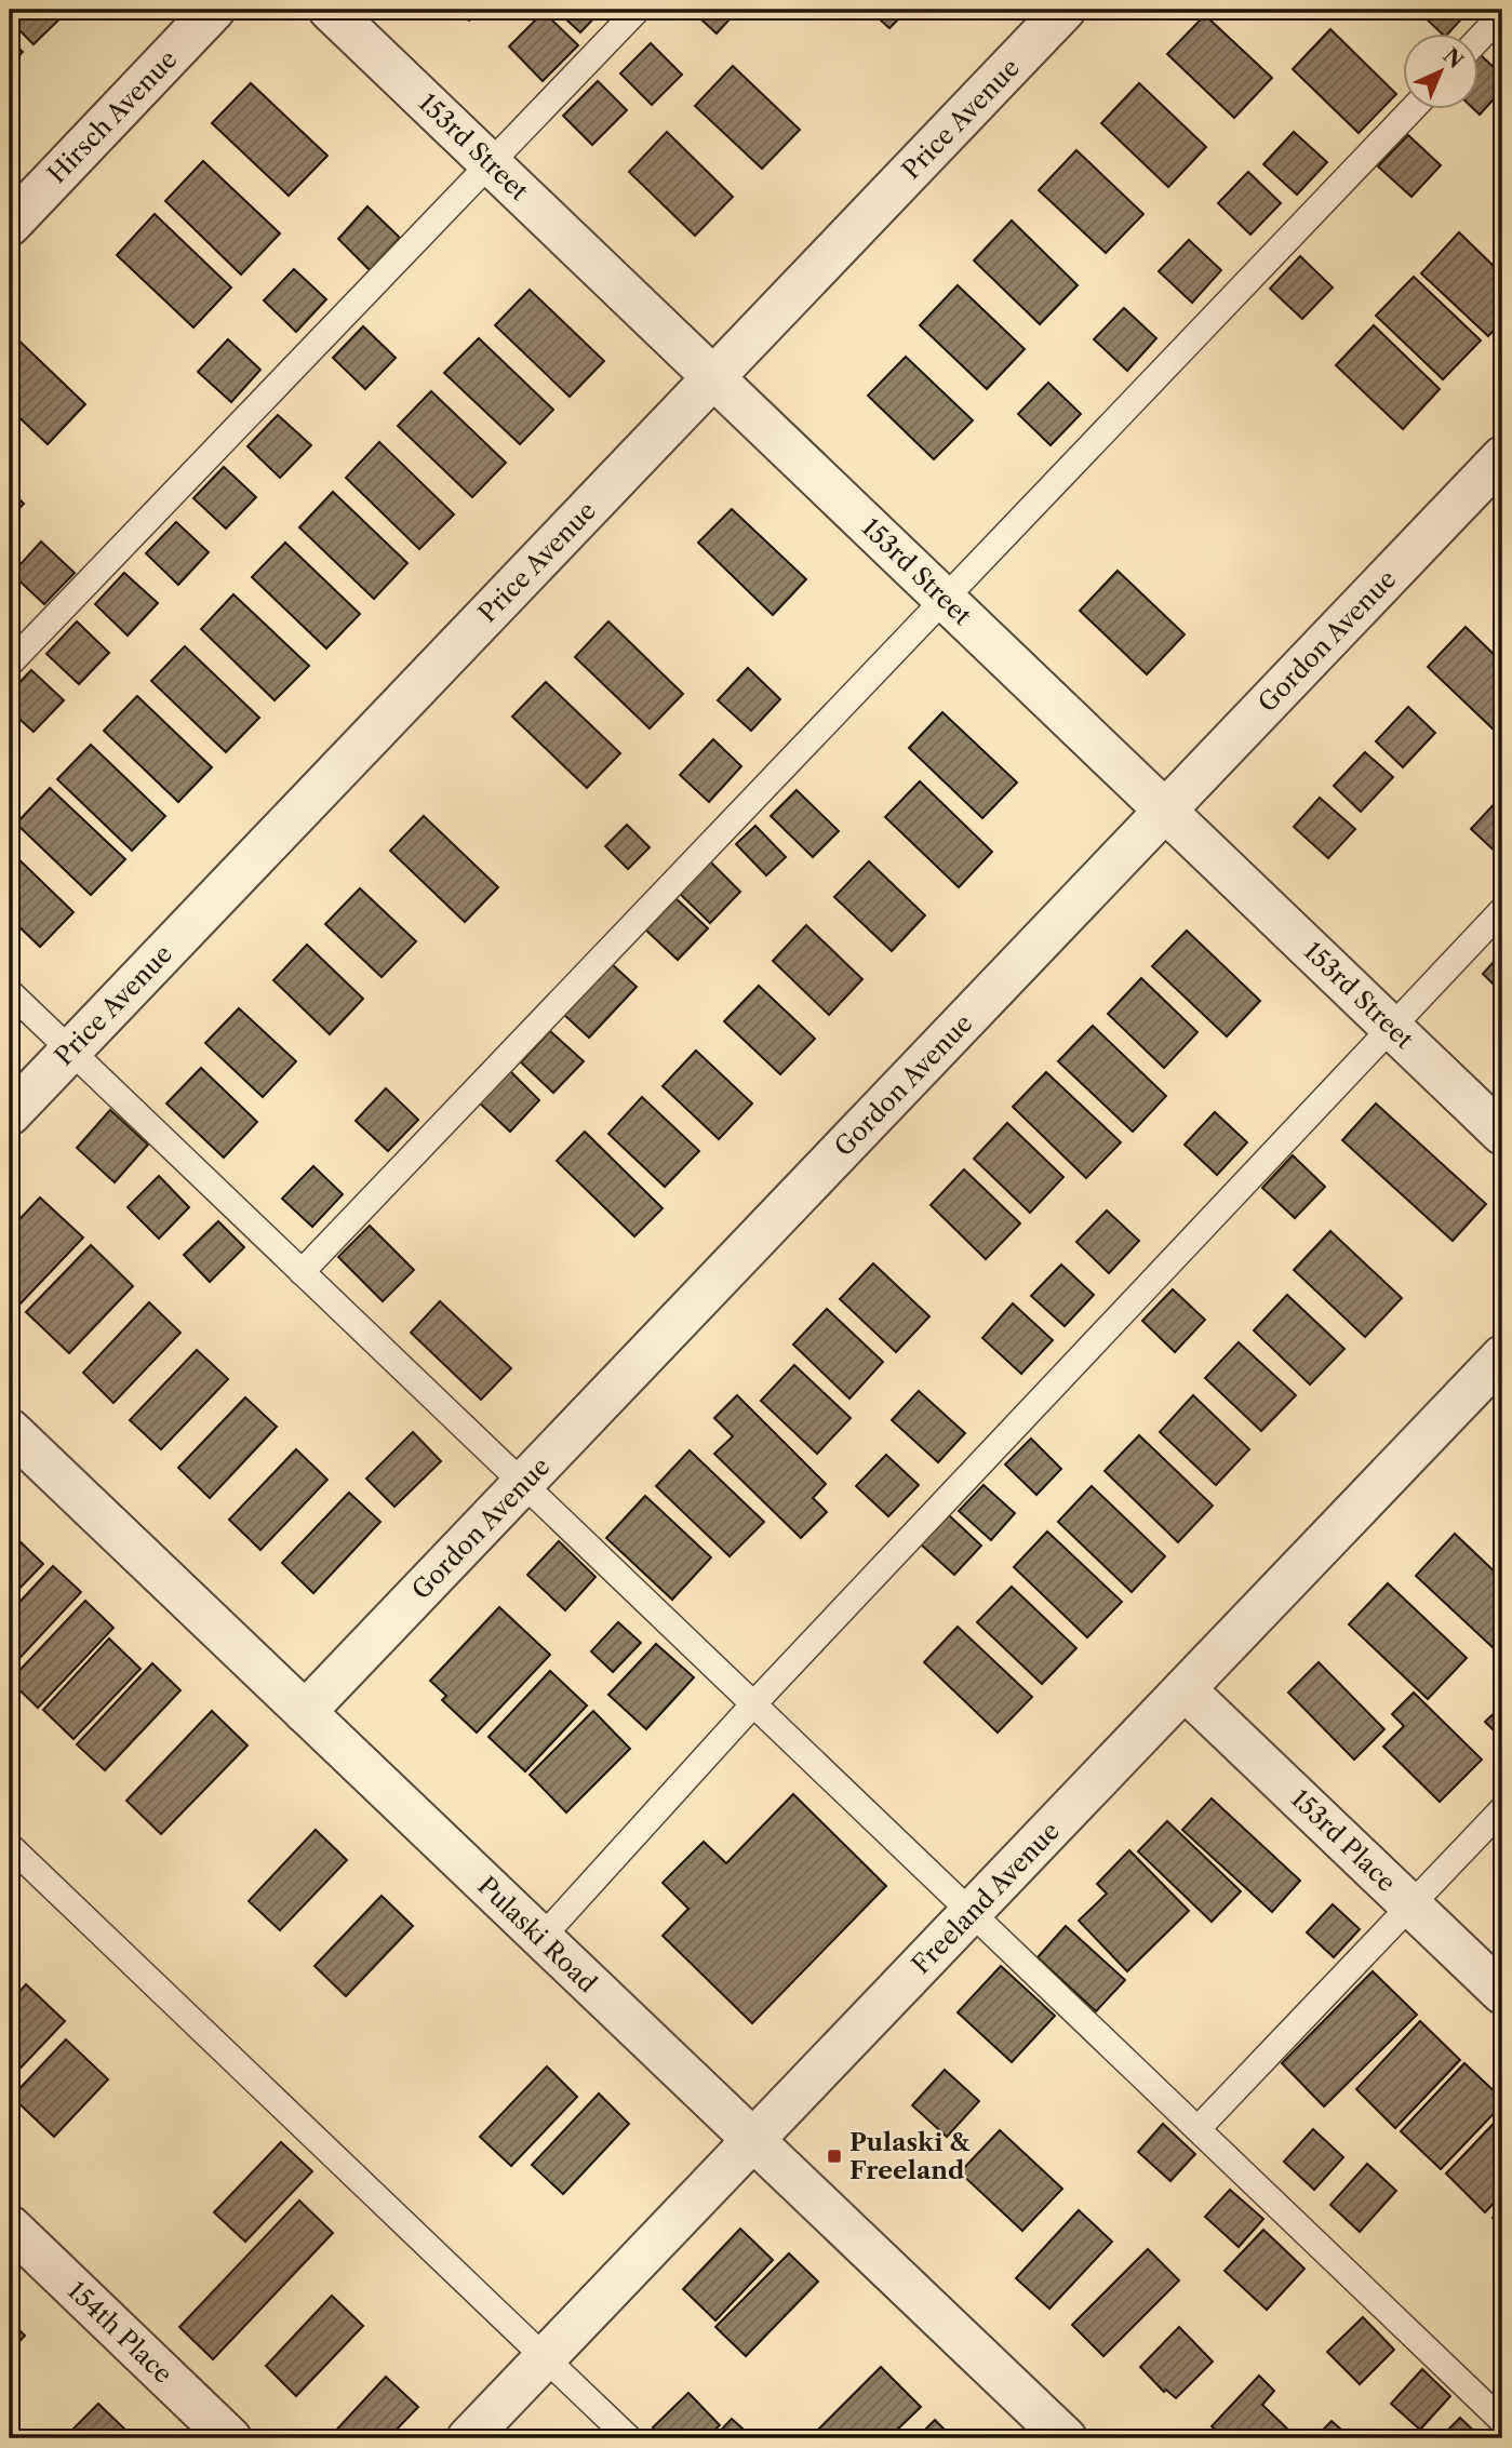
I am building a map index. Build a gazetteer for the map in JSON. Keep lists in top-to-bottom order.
{
  "streets": {
    "street": [
      "Hirsch Avenue",
      "Price Avenue",
      "153rd Street",
      "Gordon Avenue",
      "153rd Place",
      "Freeland Avenue",
      "Pulaski Road",
      "154th Place"
    ]
  },
  "crossings": [
    ["Price Avenue", "153rd Street"],
    ["153rd Street", "Gordon Avenue"],
    ["Gordon Avenue", "Pulaski Road"],
    ["153rd Place", "Freeland Avenue"],
    ["Freeland Avenue", "Pulaski Road"]
  ],
  "places": {
    "transit": ["Pulaski & Freeland"]
  },
  "north": "top right"
}
